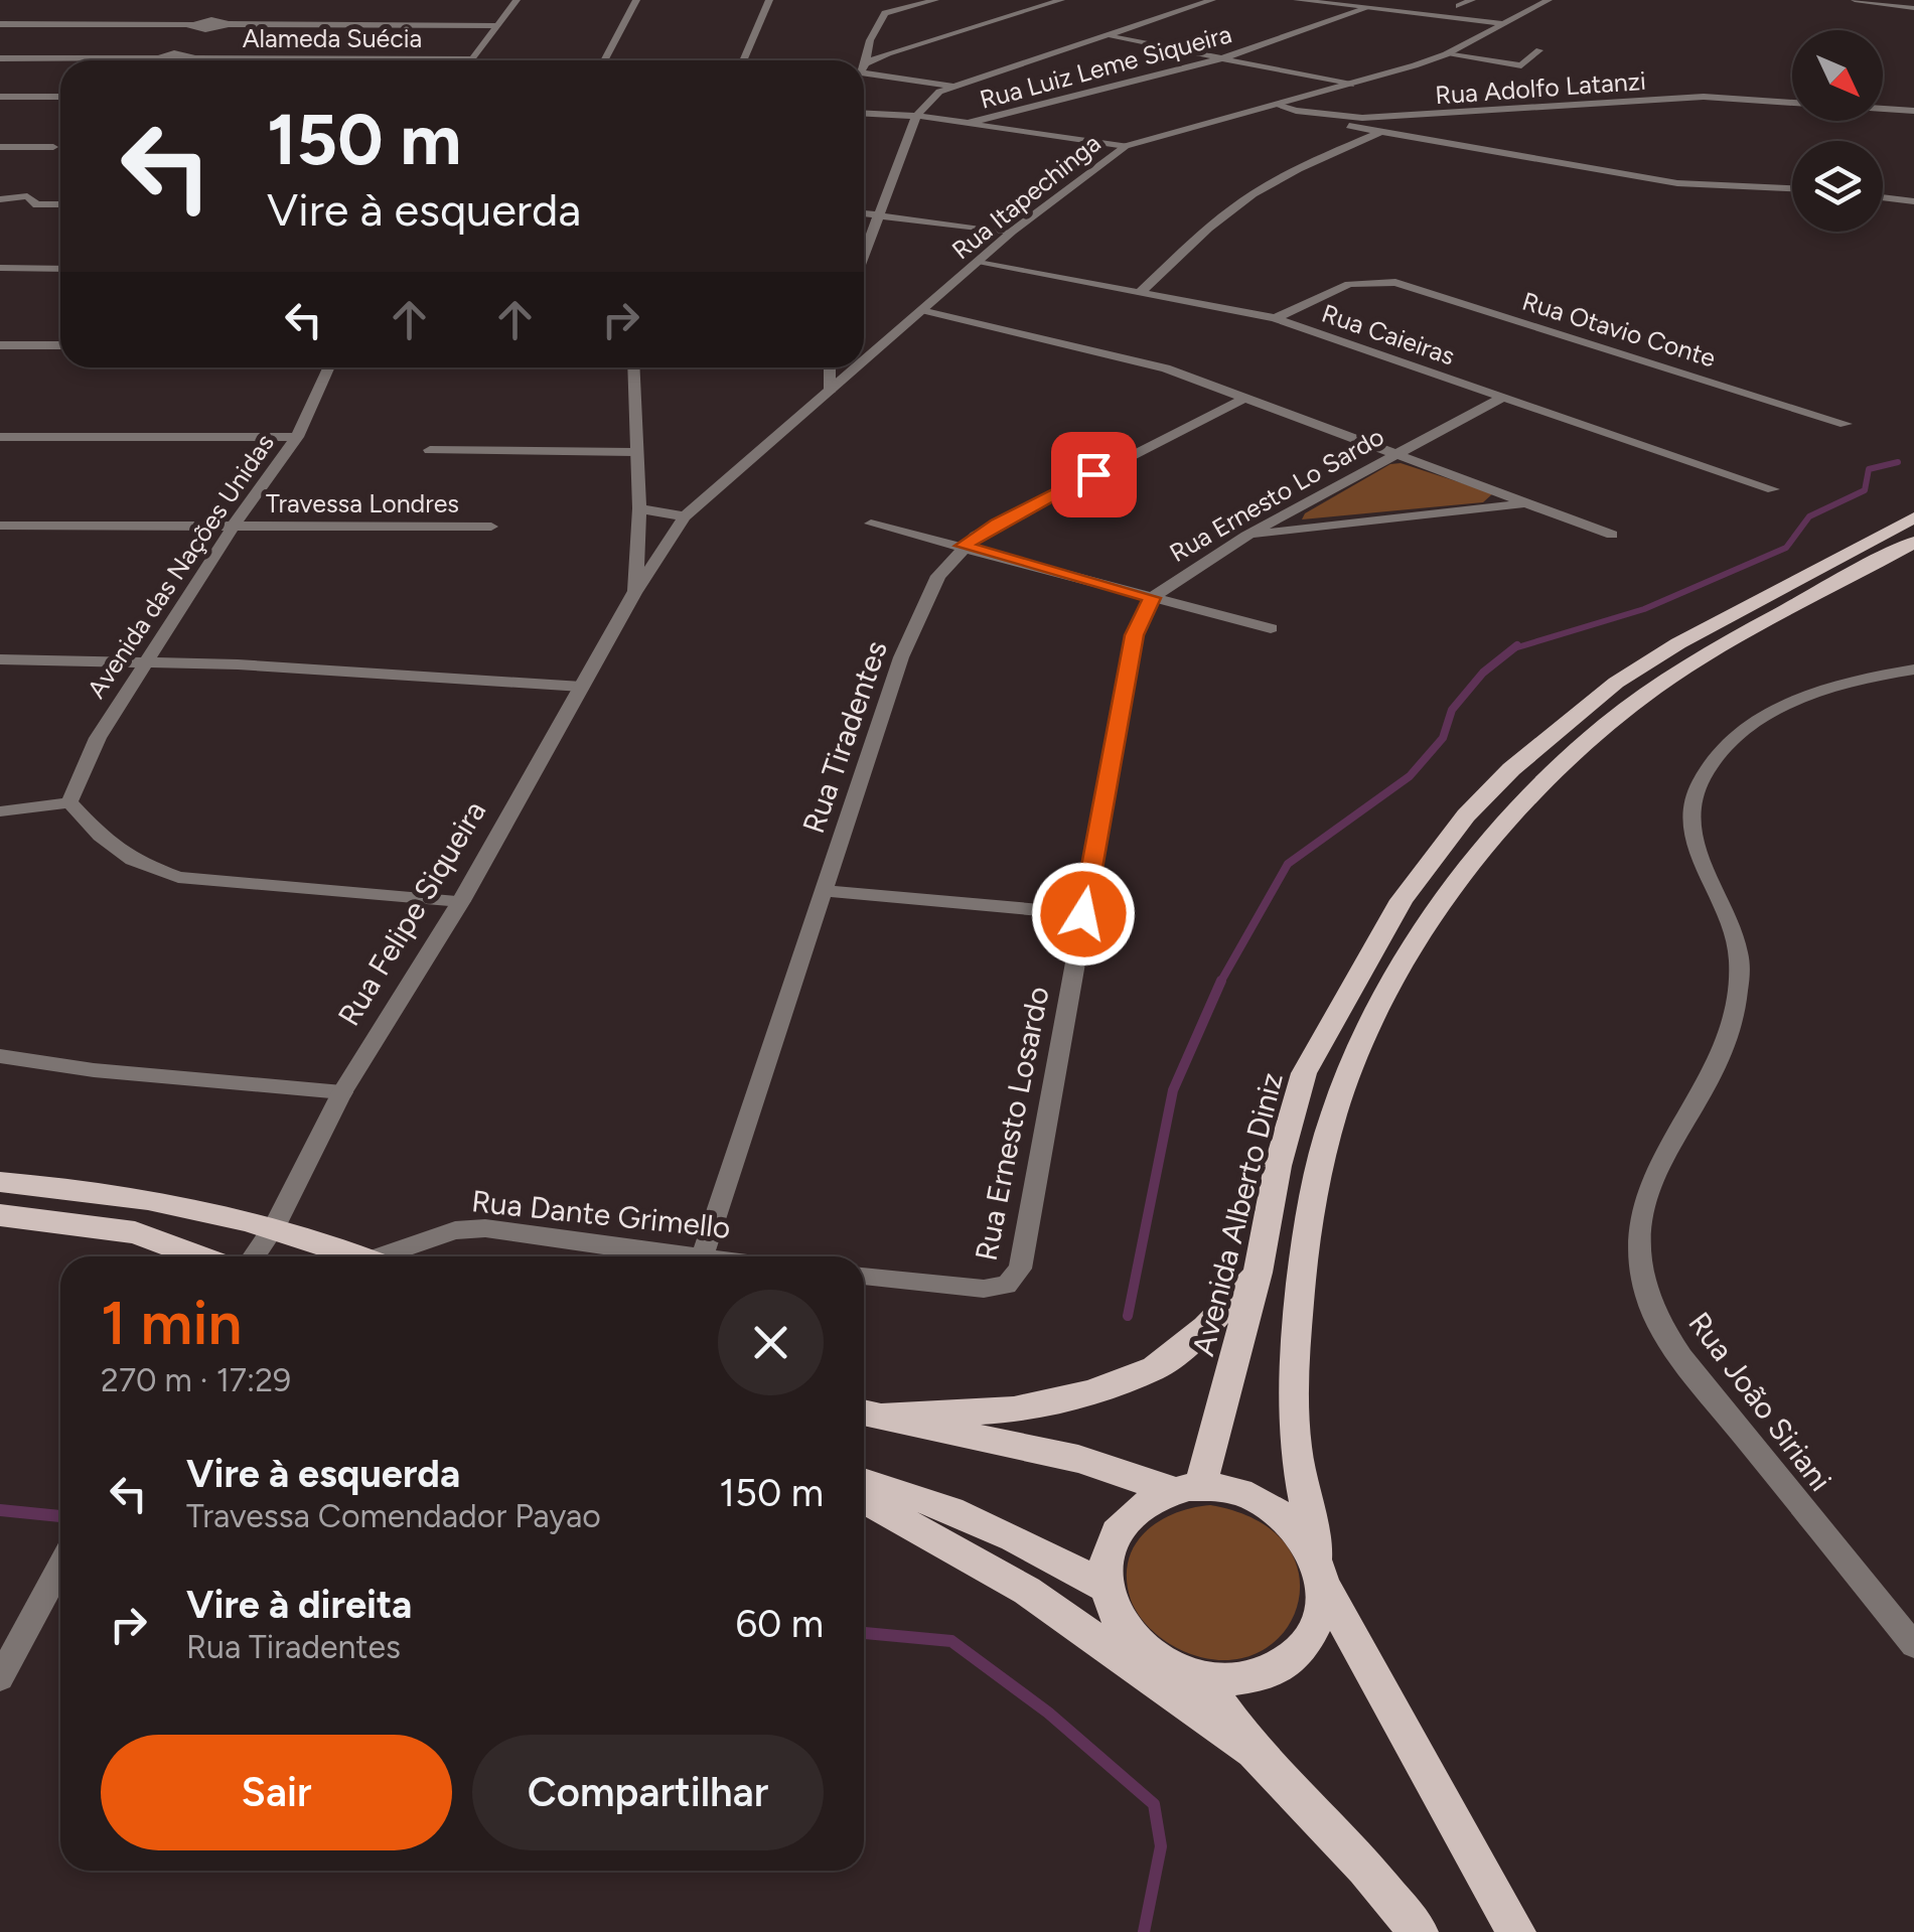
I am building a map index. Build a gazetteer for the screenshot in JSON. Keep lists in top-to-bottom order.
{
  "streets": {
    "main road": ["Avenida Alberto Diniz"],
    "street": [
      "Alameda Suécia",
      "Rua Luiz Leme Siqueira",
      "Rua Adolfo Latanzi",
      "Rua Itapechinga",
      "Rua Otavio Conte",
      "Rua Caieiras",
      "Rua Ernesto Lo Sardo",
      "Travessa Londres",
      "Avenida das Nações Unidas",
      "Rua Tiradentes",
      "Rua Felipe Siqueira",
      "Rua Ernesto Losardo",
      "Rua Dante Grimello",
      "Rua João Siriani"
    ]
  },
  "crossings": [
    ["Rua Adolfo Latanzi", "Rua Itapechinga"],
    ["Rua Itapechinga", "Rua Caieiras"],
    ["Rua Itapechinga", "Rua Felipe Siqueira"],
    ["Rua Otavio Conte", "Rua Caieiras"],
    ["Rua Caieiras", "Rua Ernesto Lo Sardo"],
    ["Rua Ernesto Lo Sardo", "Rua Ernesto Losardo"],
    ["Travessa Londres", "Avenida das Nações Unidas"]
  ],
  "north": "bottom right",
  "page": {
    "turn": ["150 m", "Vire à esquerda"],
    "heading": ["1 min", "270 m · 17:29"],
    "list": [
      {
        "name": "Vire à esquerda",
        "note": "Travessa Comendador Payao",
        "value": "150 m"
      },
      {
        "name": "Vire à direita",
        "note": "Rua Tiradentes",
        "value": "60 m"
      }
    ],
    "buttons": ["Sair", "Compartilhar"]
  }
}
